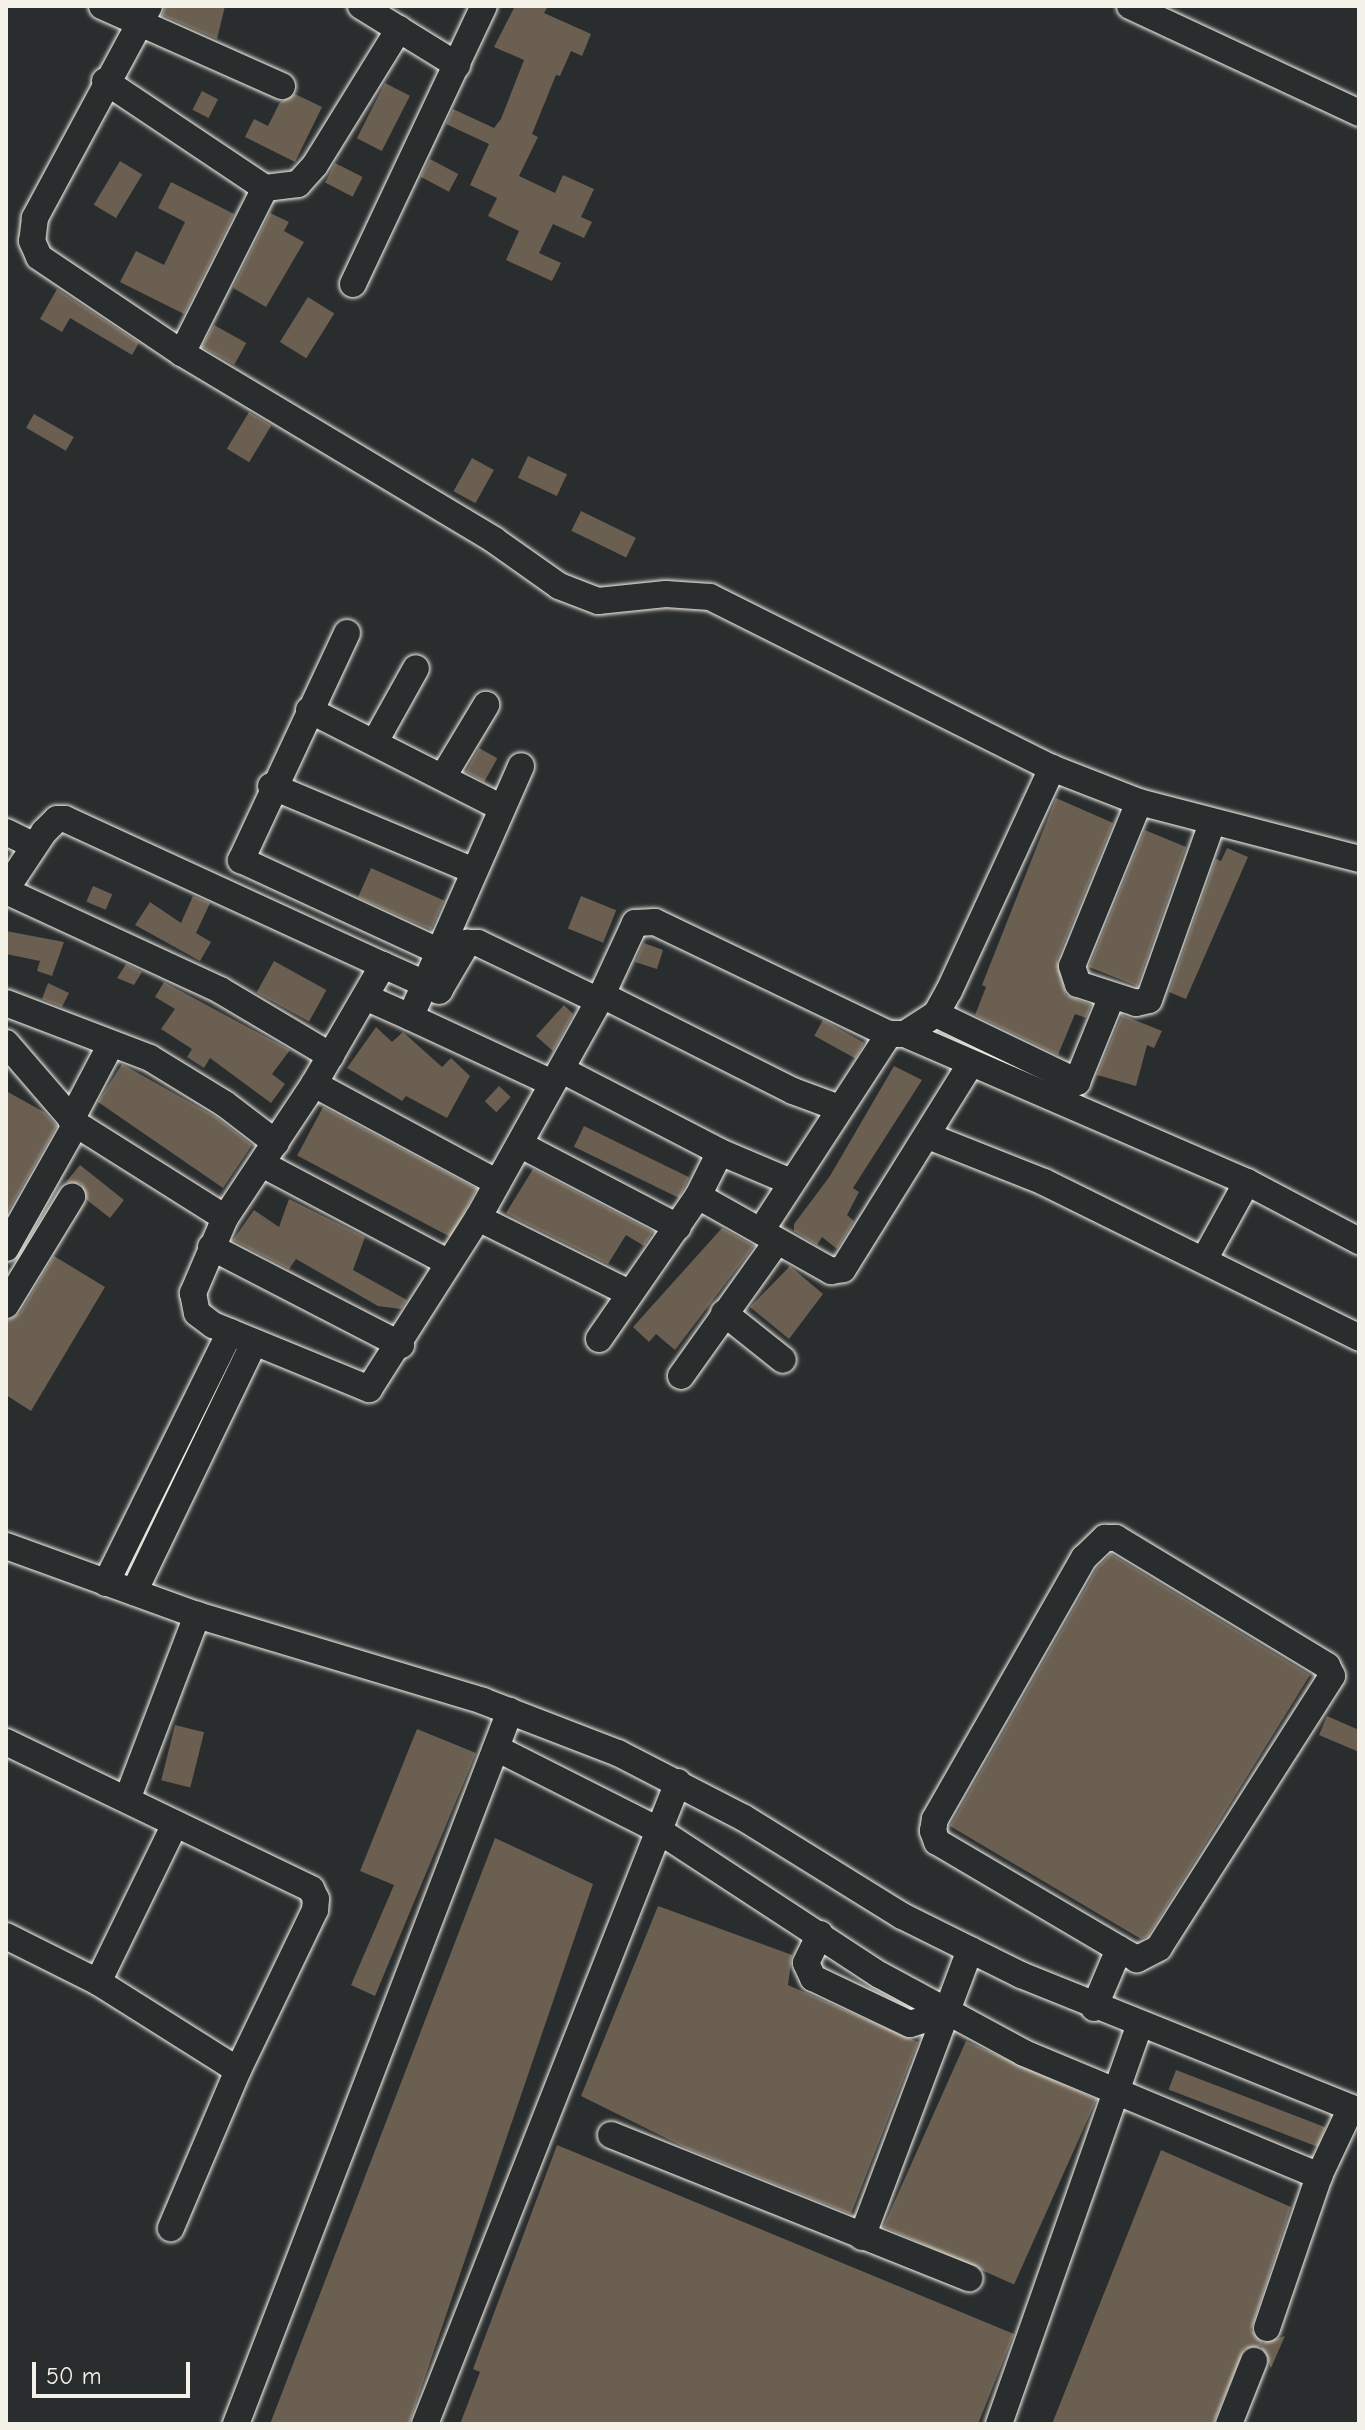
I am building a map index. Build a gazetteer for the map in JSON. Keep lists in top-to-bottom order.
{
  "scale_bar": "50 m"
}
